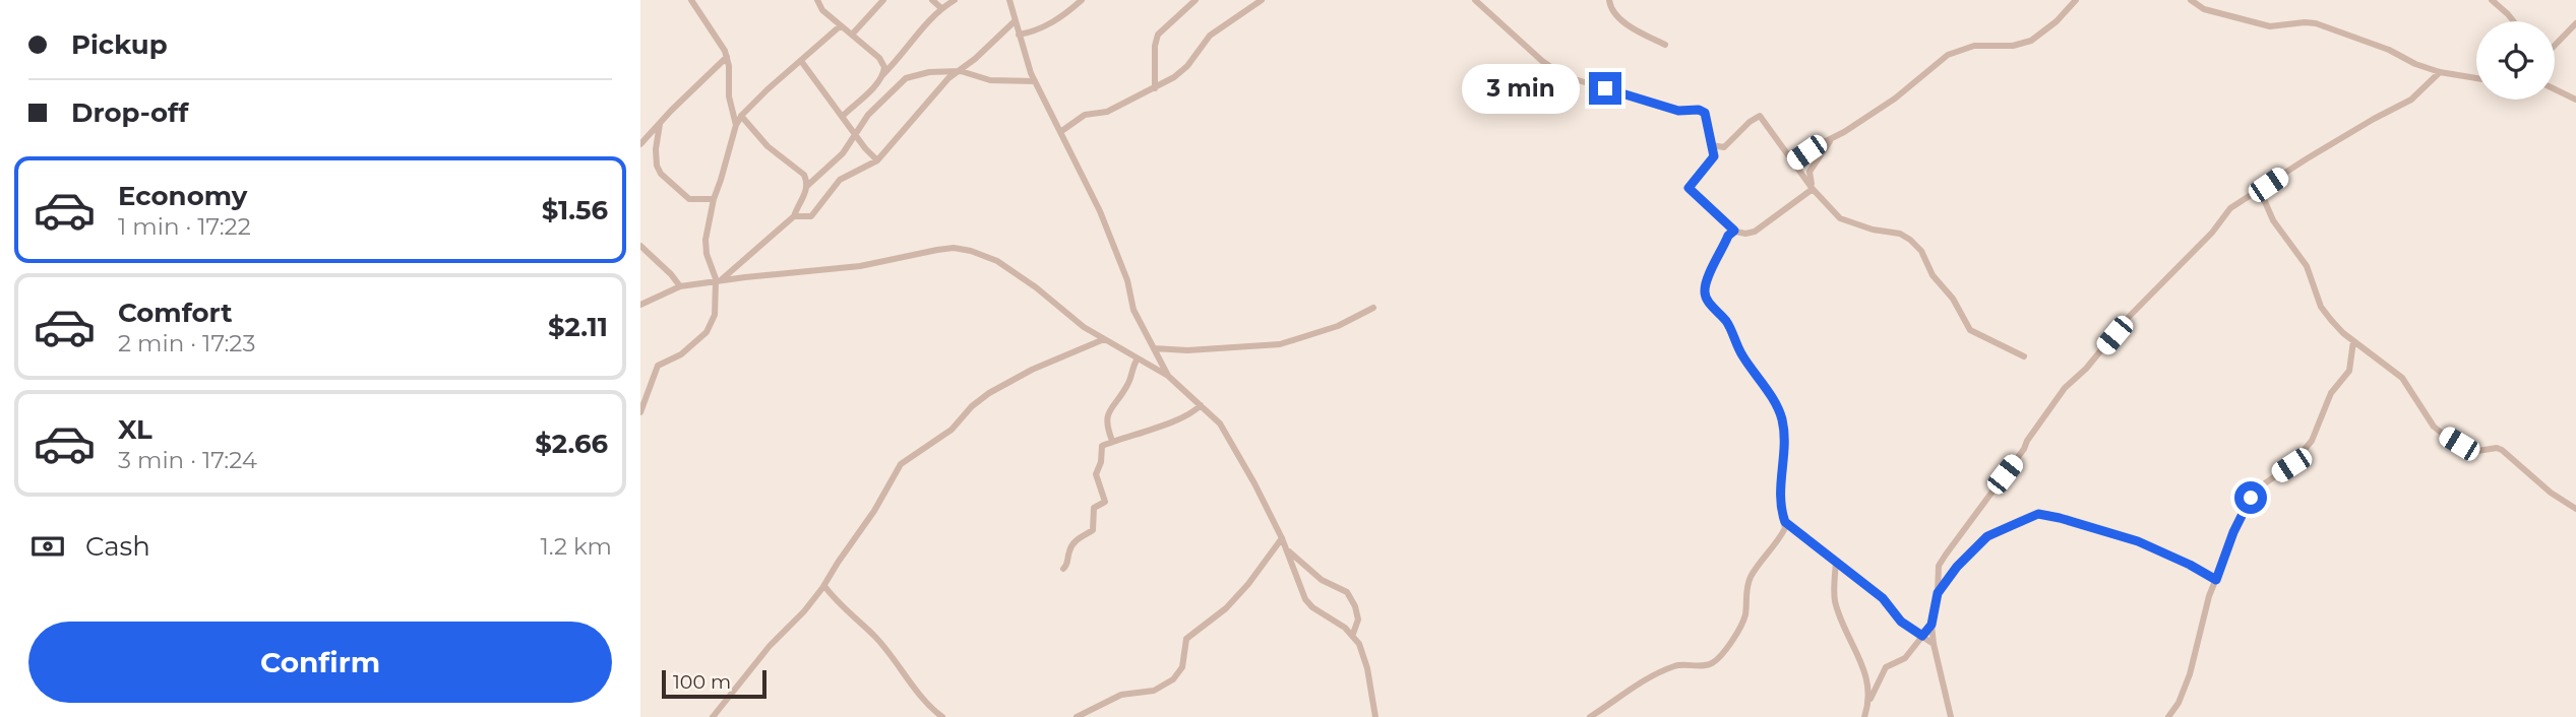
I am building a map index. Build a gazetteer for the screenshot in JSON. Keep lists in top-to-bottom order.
{
  "scale_bar": "100 m",
  "page": {
    "banner": ["Pickup", "Drop-off"],
    "bubble": "3 min",
    "list": [
      {
        "name": "Economy",
        "note": "1 min · 17:22",
        "value": "$1.56"
      },
      {
        "name": "Comfort",
        "note": "2 min · 17:23",
        "value": "$2.11"
      },
      {
        "name": "XL",
        "note": "3 min · 17:24",
        "value": "$2.66"
      }
    ],
    "pay": ["Cash", "1.2 km"],
    "buttons": "Confirm",
    "scale": "100 m"
  }
}
